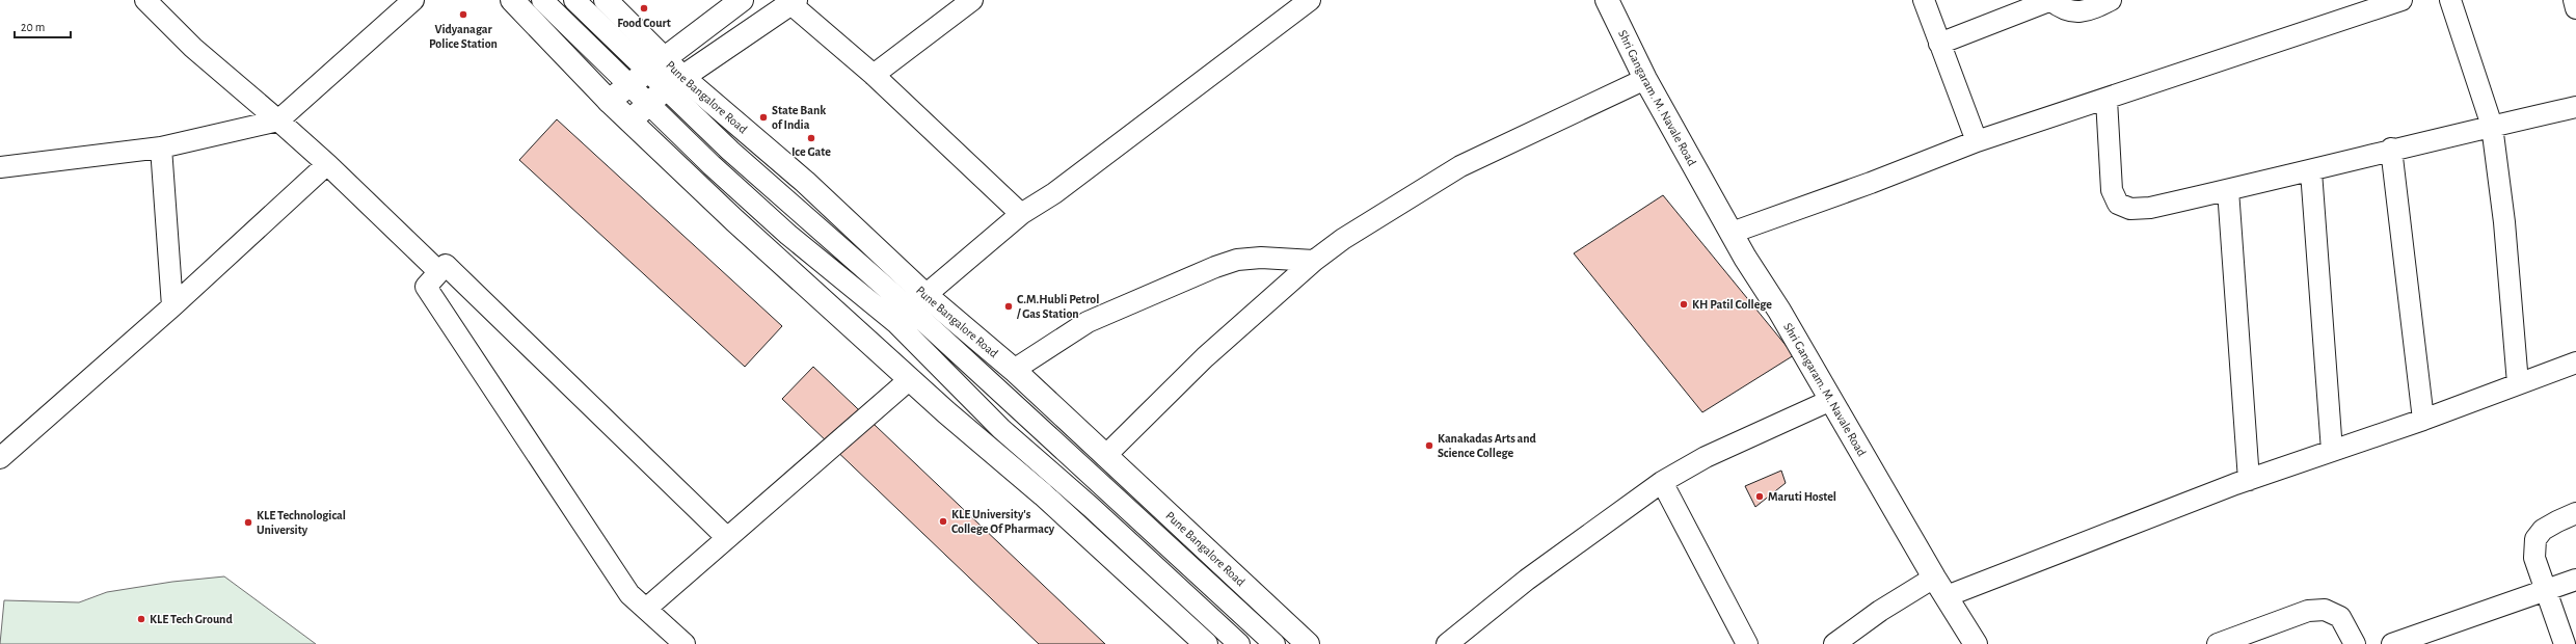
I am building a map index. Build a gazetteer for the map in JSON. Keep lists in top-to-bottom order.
{
  "streets": {
    "main road": ["Pune Bangalore Road", "Shri Gangaram. M. Navale Road"]
  },
  "places": [
    "Food Court",
    "Vidyanagar Police Station",
    "State Bank of India",
    "Ice Gate",
    "KH Patil College",
    "C.M.Hubli Petrol / Gas Station",
    "Kanakadas Arts and Science College",
    "Maruti Hostel",
    "KLE University's College Of Pharmacy",
    "KLE Technological University",
    "KLE Tech Ground"
  ],
  "scale_bar": "20 m"
}
